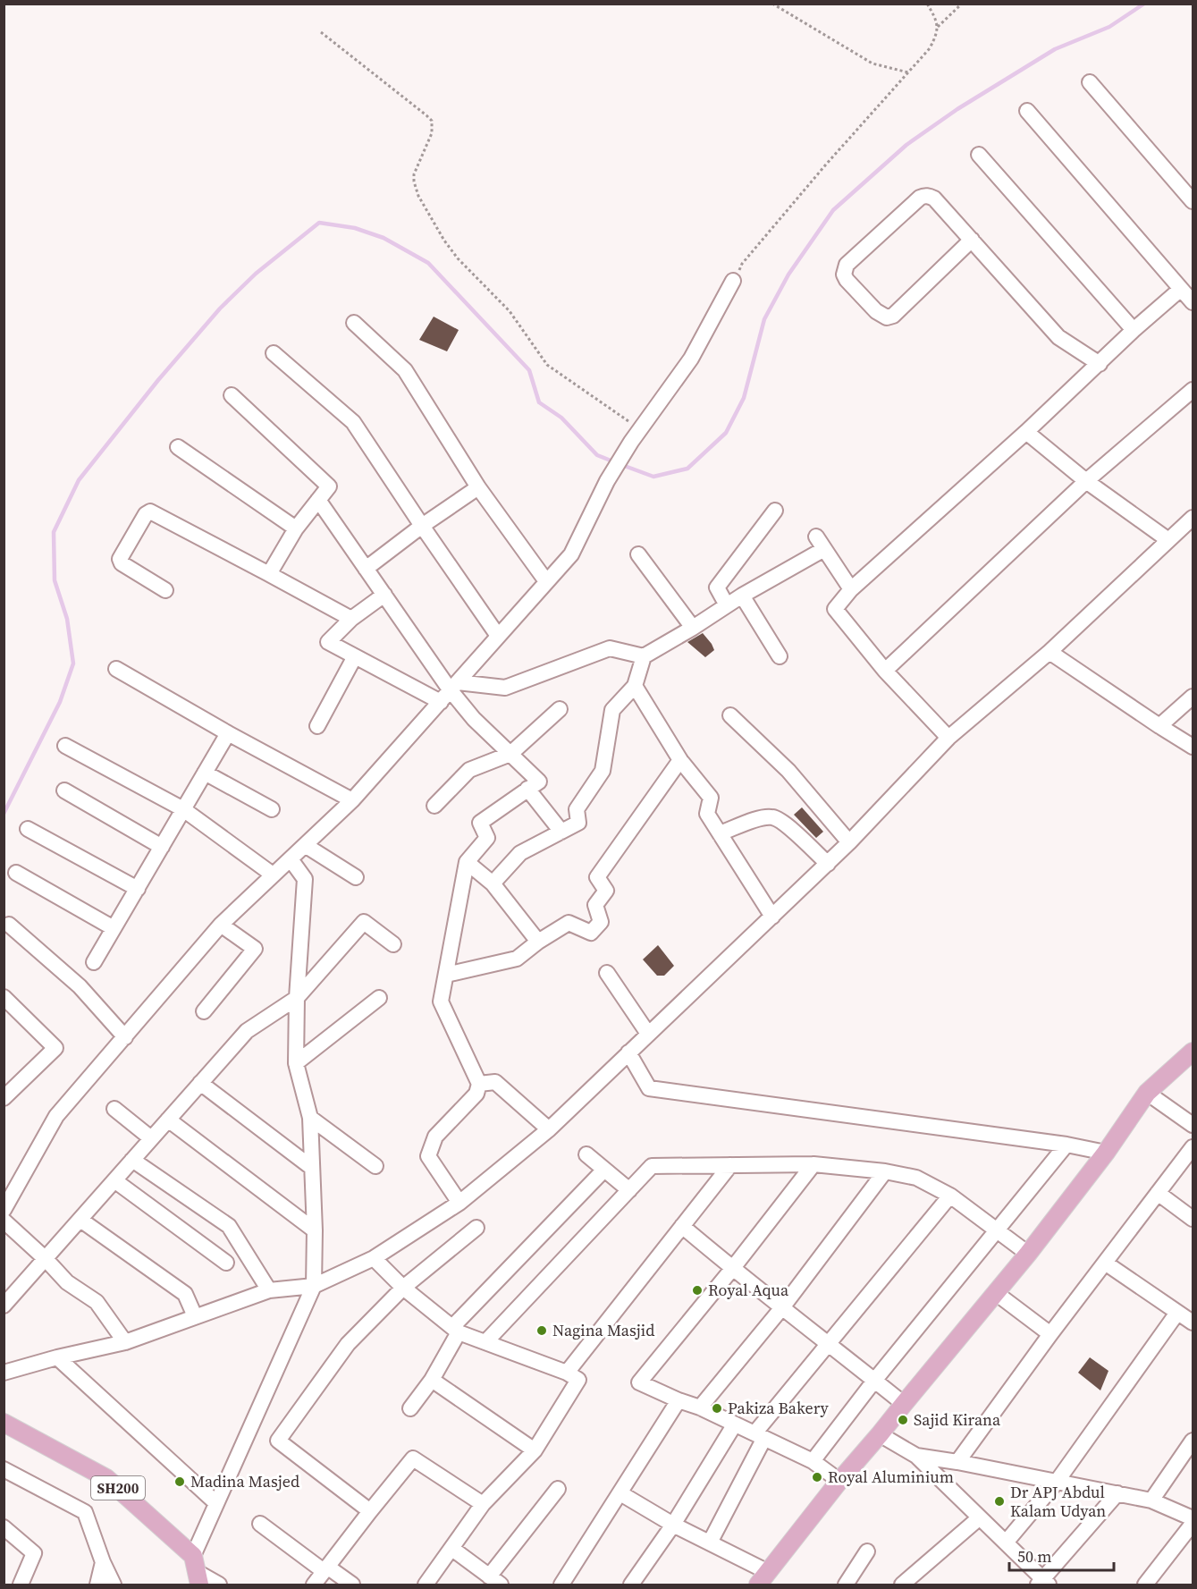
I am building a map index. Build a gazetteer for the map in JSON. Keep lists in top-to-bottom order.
{
  "streets": {
    "main road": ["SH200"]
  },
  "places": [
    "Royal Aqua",
    "Nagina Masjid",
    "Pakiza Bakery",
    "Sajid Kirana",
    "Royal Aluminium",
    "Madina Masjed",
    "Dr APJ Abdul Kalam Udyan"
  ],
  "scale_bar": "50 m"
}
